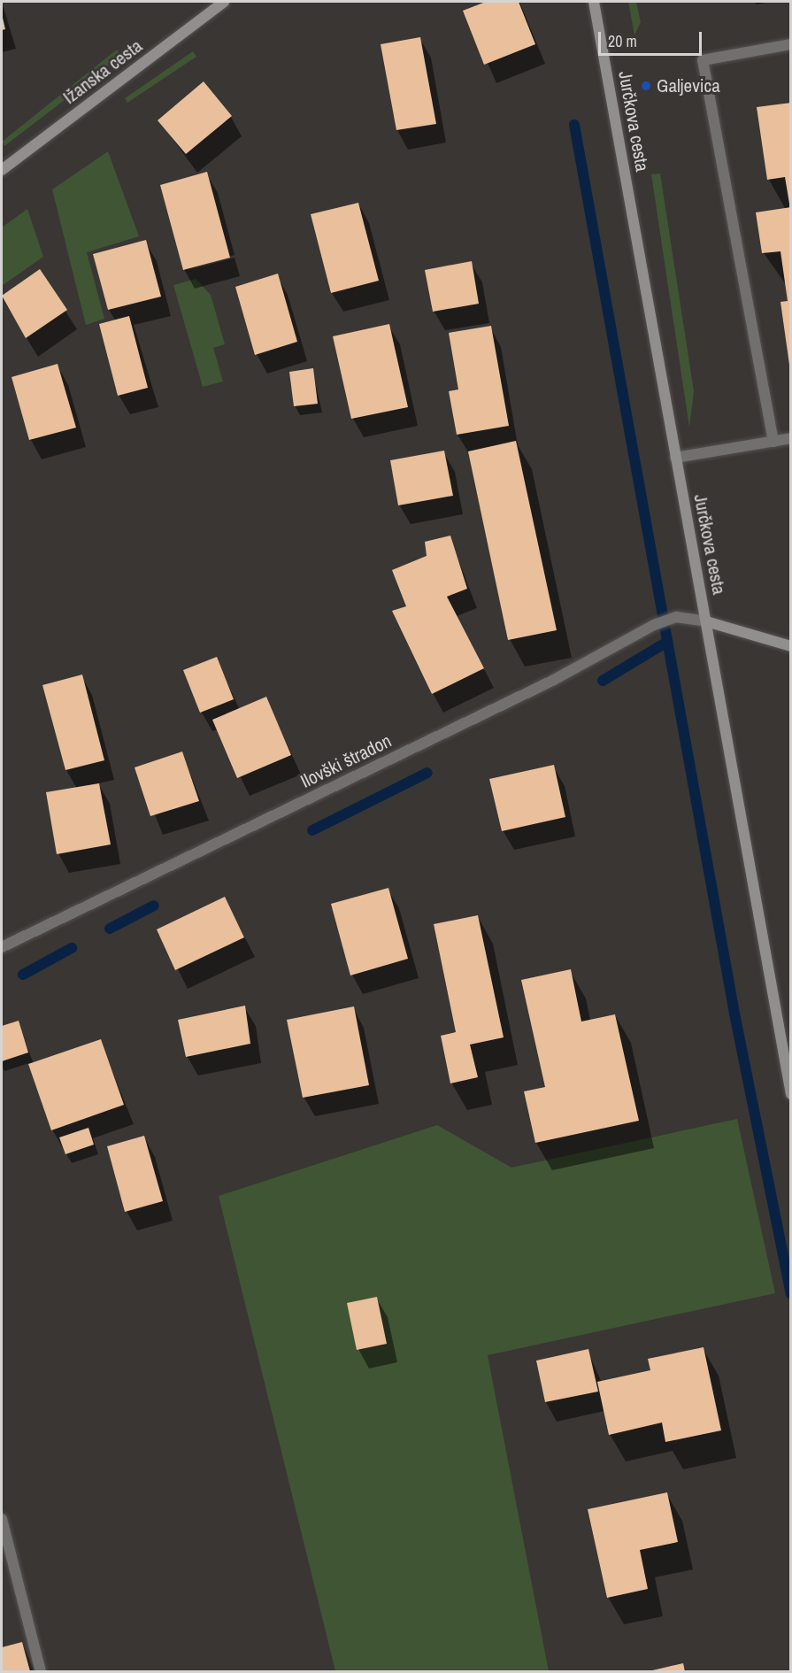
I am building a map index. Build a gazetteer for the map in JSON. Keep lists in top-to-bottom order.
{
  "streets": {
    "main road": ["Ižanska cesta", "Jurčkova cesta"],
    "street": ["Ilovški štradon"]
  },
  "crossings": [
    ["Jurčkova cesta", "Ilovški štradon"]
  ],
  "places": ["Galjevica"],
  "scale_bar": "20 m"
}
